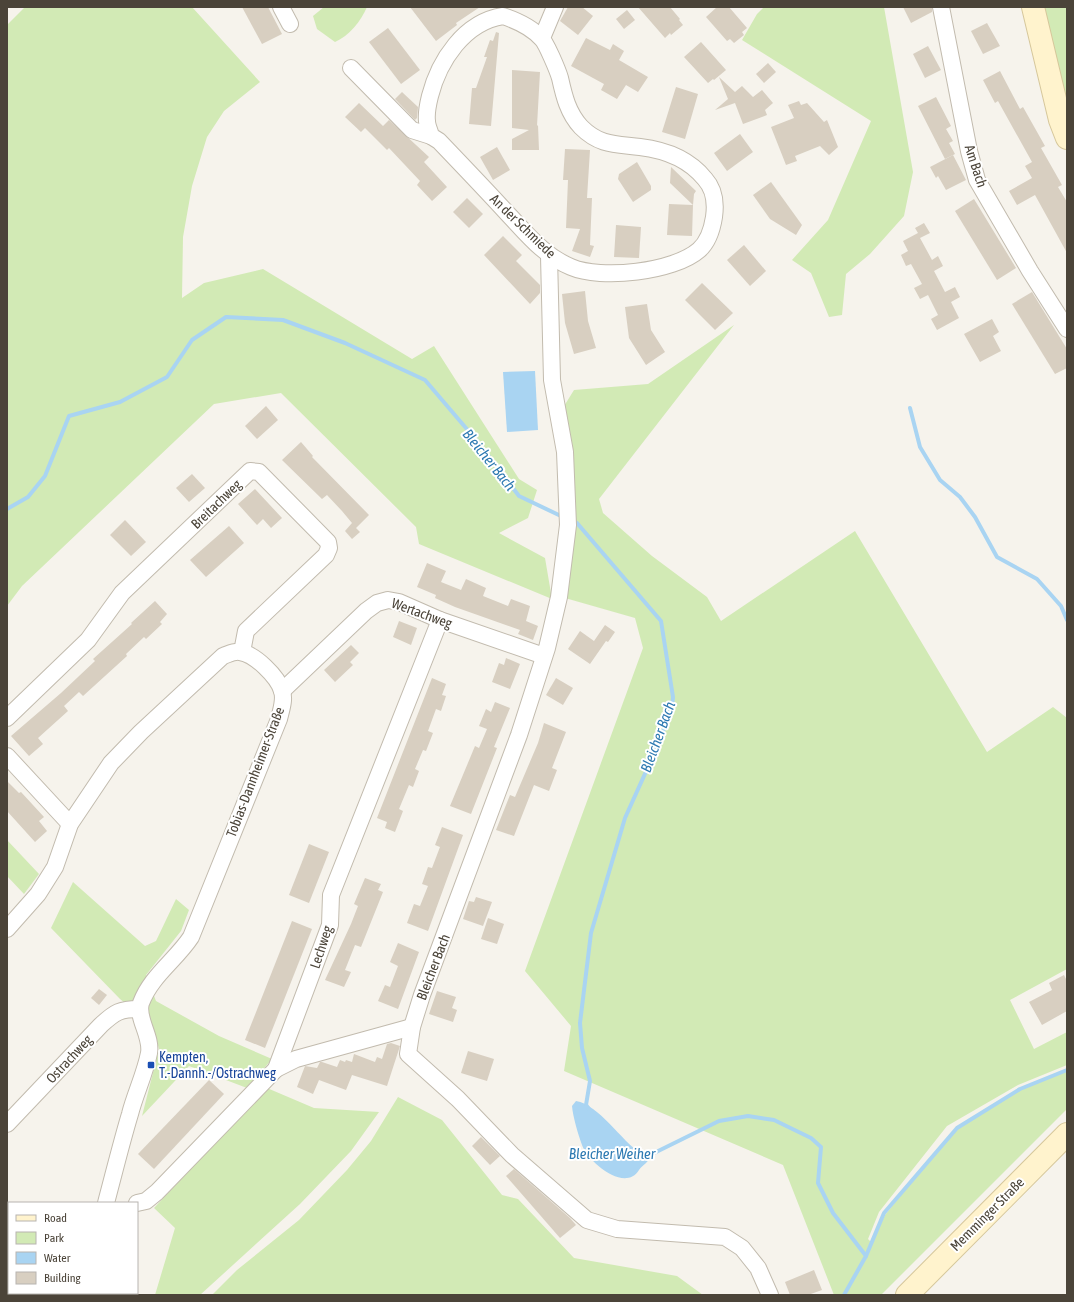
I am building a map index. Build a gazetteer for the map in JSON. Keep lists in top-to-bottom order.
{
  "streets": {
    "main road": ["Memminger Straße"],
    "street": [
      "Am Bach",
      "An der Schmiede",
      "Breitachweg",
      "Wertachweg",
      "Tobias-Dannheimer-Straße",
      "Lechweg",
      "Bleicher Bach",
      "Ostrachweg"
    ]
  },
  "crossings": [
    ["An der Schmiede", "Bleicher Bach"],
    ["Breitachweg", "Tobias-Dannheimer-Straße"],
    ["Wertachweg", "Tobias-Dannheimer-Straße"],
    ["Wertachweg", "Lechweg"],
    ["Wertachweg", "Bleicher Bach"],
    ["Tobias-Dannheimer-Straße", "Ostrachweg"]
  ],
  "water": ["Bleicher Bach", "Bleicher Weiher"],
  "places": {
    "transit": ["Kempten, T.-Dannh.-/Ostrachweg"]
  },
  "legend": [
    "Road",
    "Park",
    "Water",
    "Building"
  ]
}
